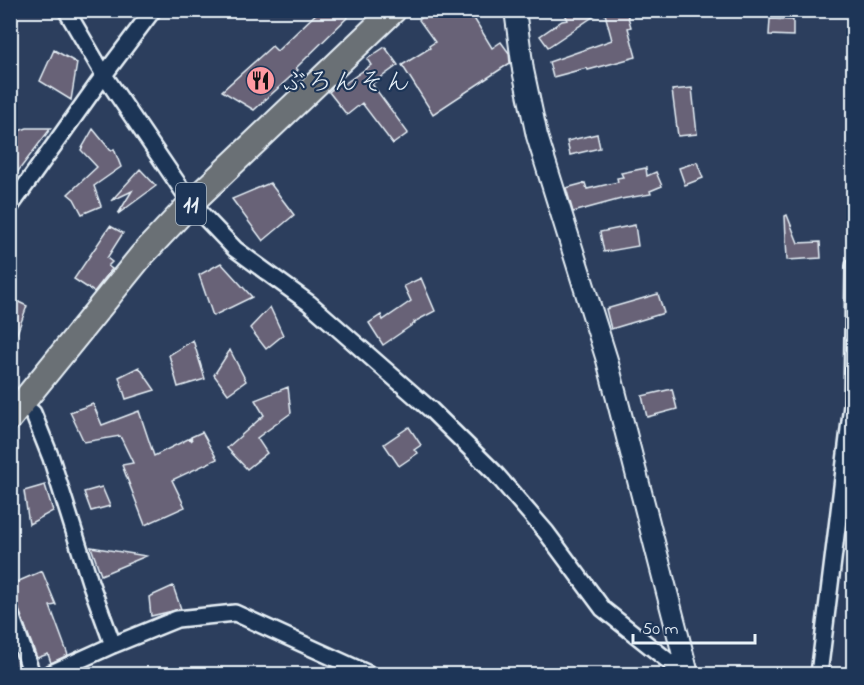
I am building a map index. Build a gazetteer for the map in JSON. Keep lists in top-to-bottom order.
{
  "streets": {
    "main road": ["11"]
  },
  "places": {
    "restaurant": ["ぶろんそん"]
  },
  "scale_bar": "50 m"
}
